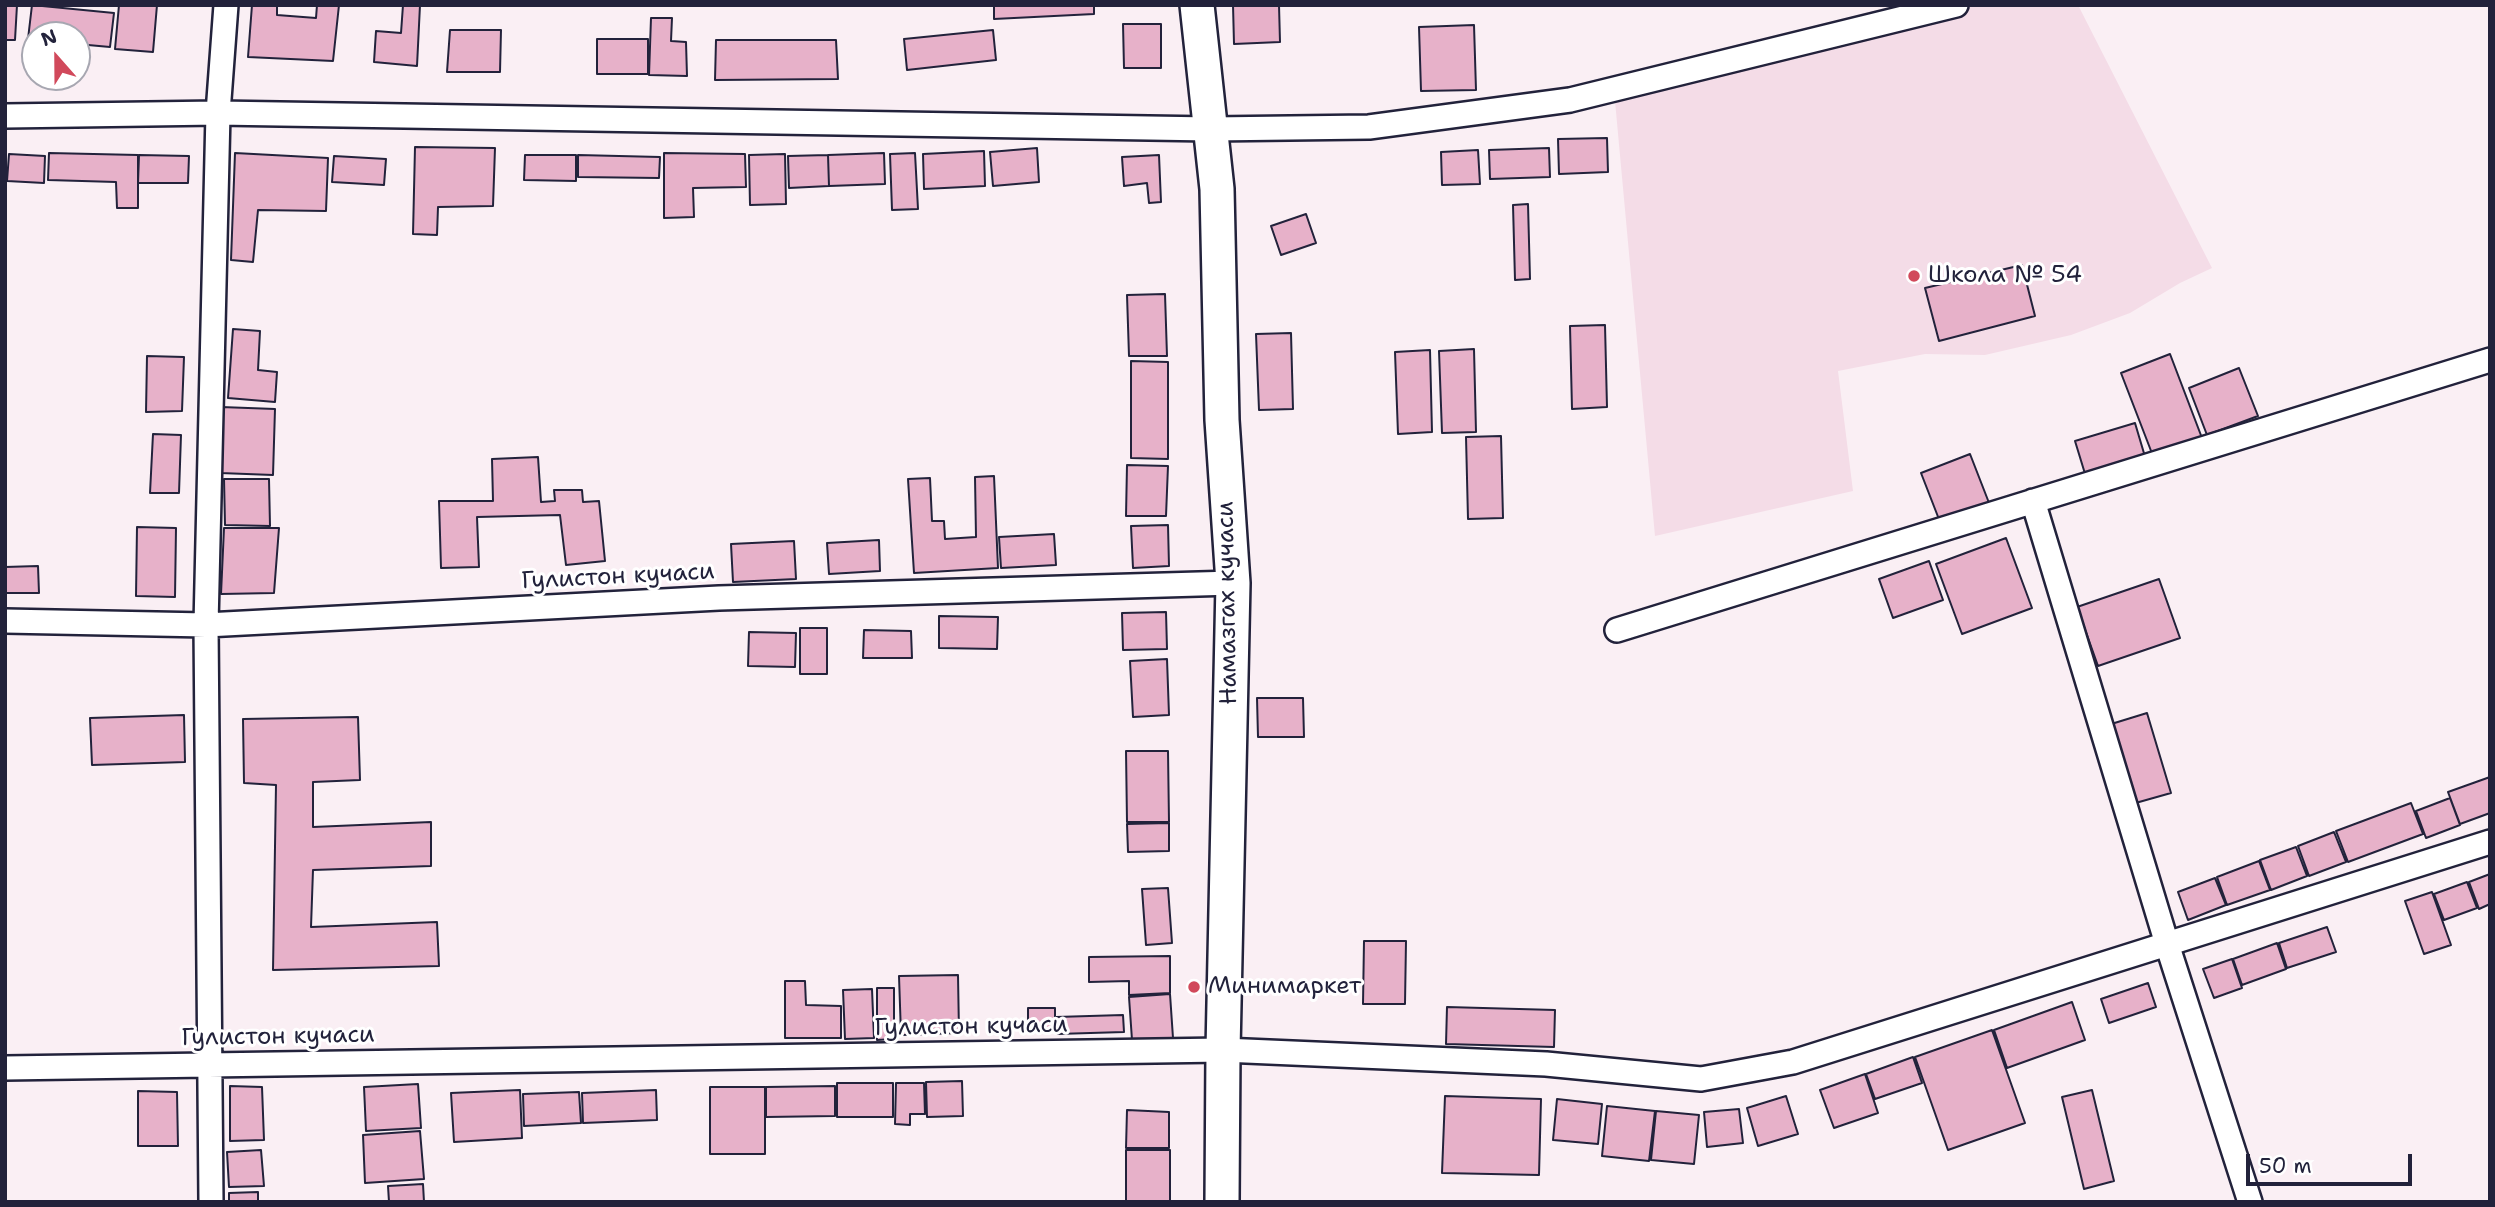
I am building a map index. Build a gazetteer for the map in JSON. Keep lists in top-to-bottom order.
{
  "streets": {
    "street": ["Гулистон кучаси", "Намазгах кучаси"]
  },
  "crossings": [
    ["Гулистон кучаси", "Намазгах кучаси"]
  ],
  "places": ["Школа № 54", "Минимаркет"],
  "scale_bar": "50 m",
  "north": "top"
}
